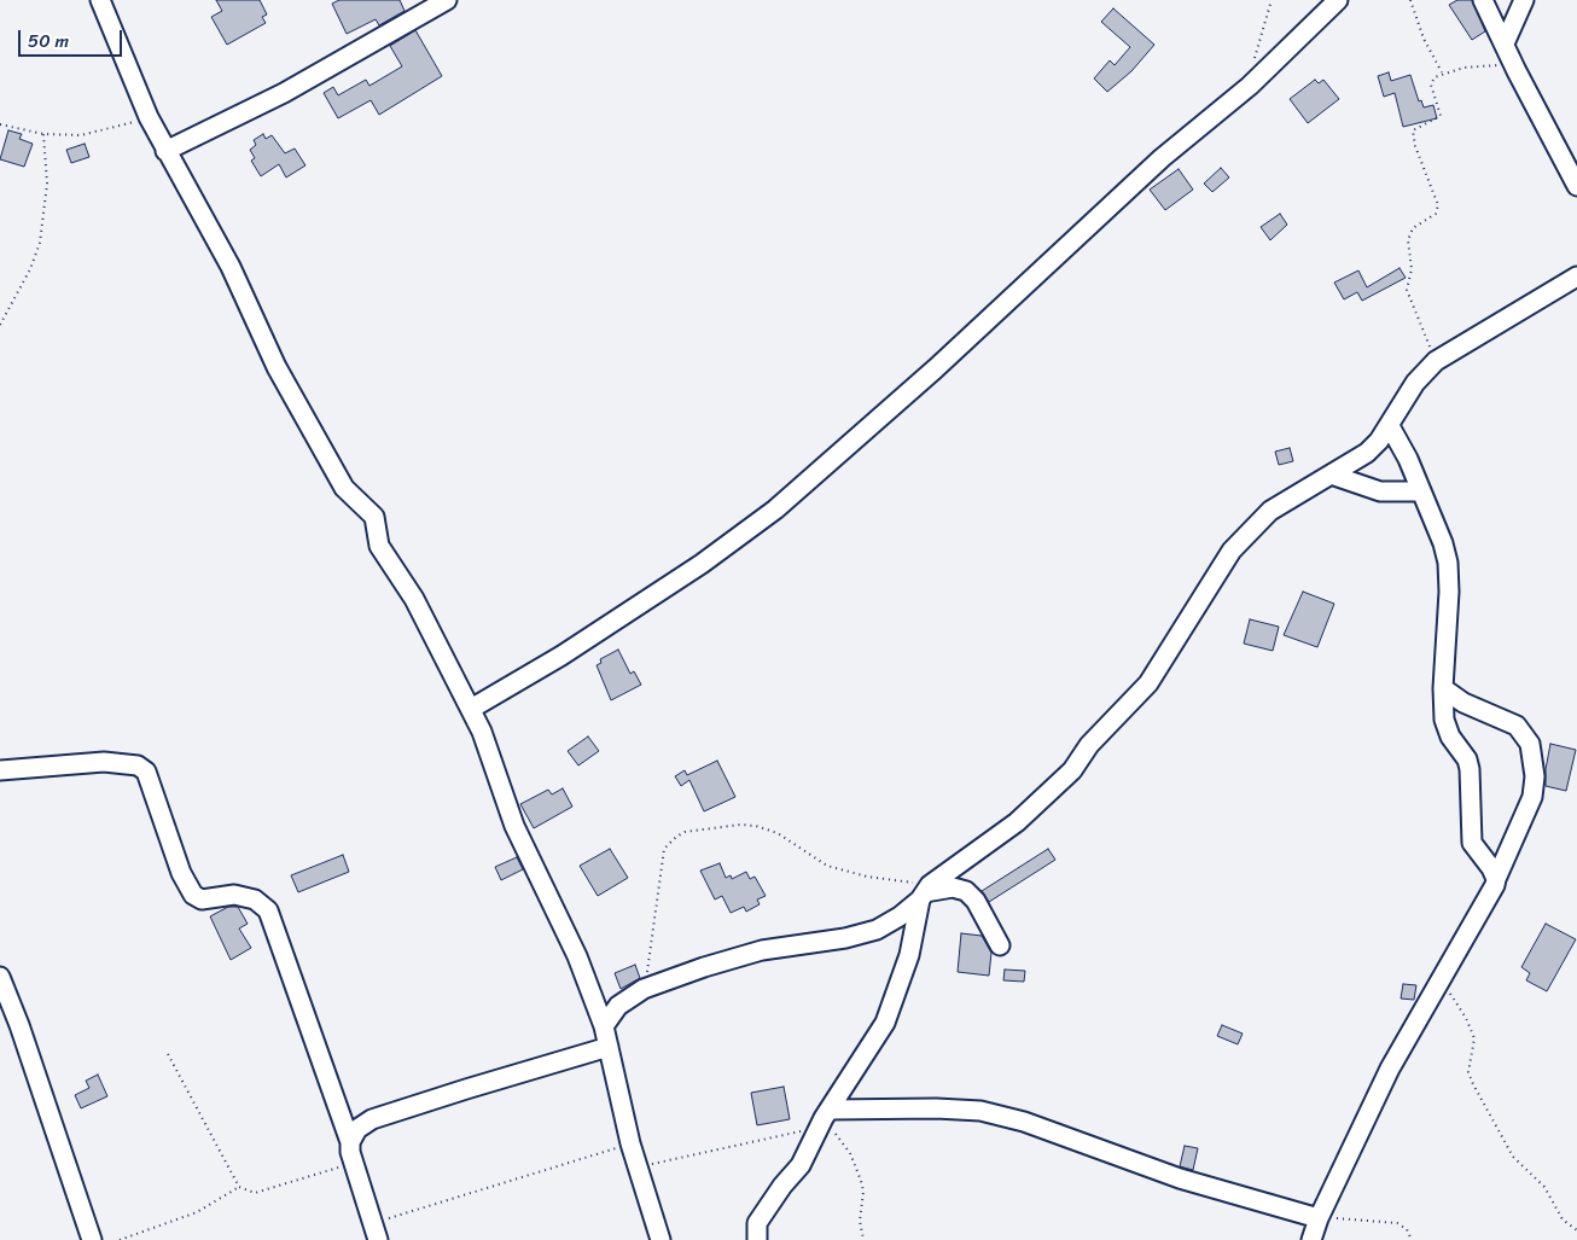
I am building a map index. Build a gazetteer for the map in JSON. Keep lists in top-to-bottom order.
{
  "scale_bar": "50 m"
}
